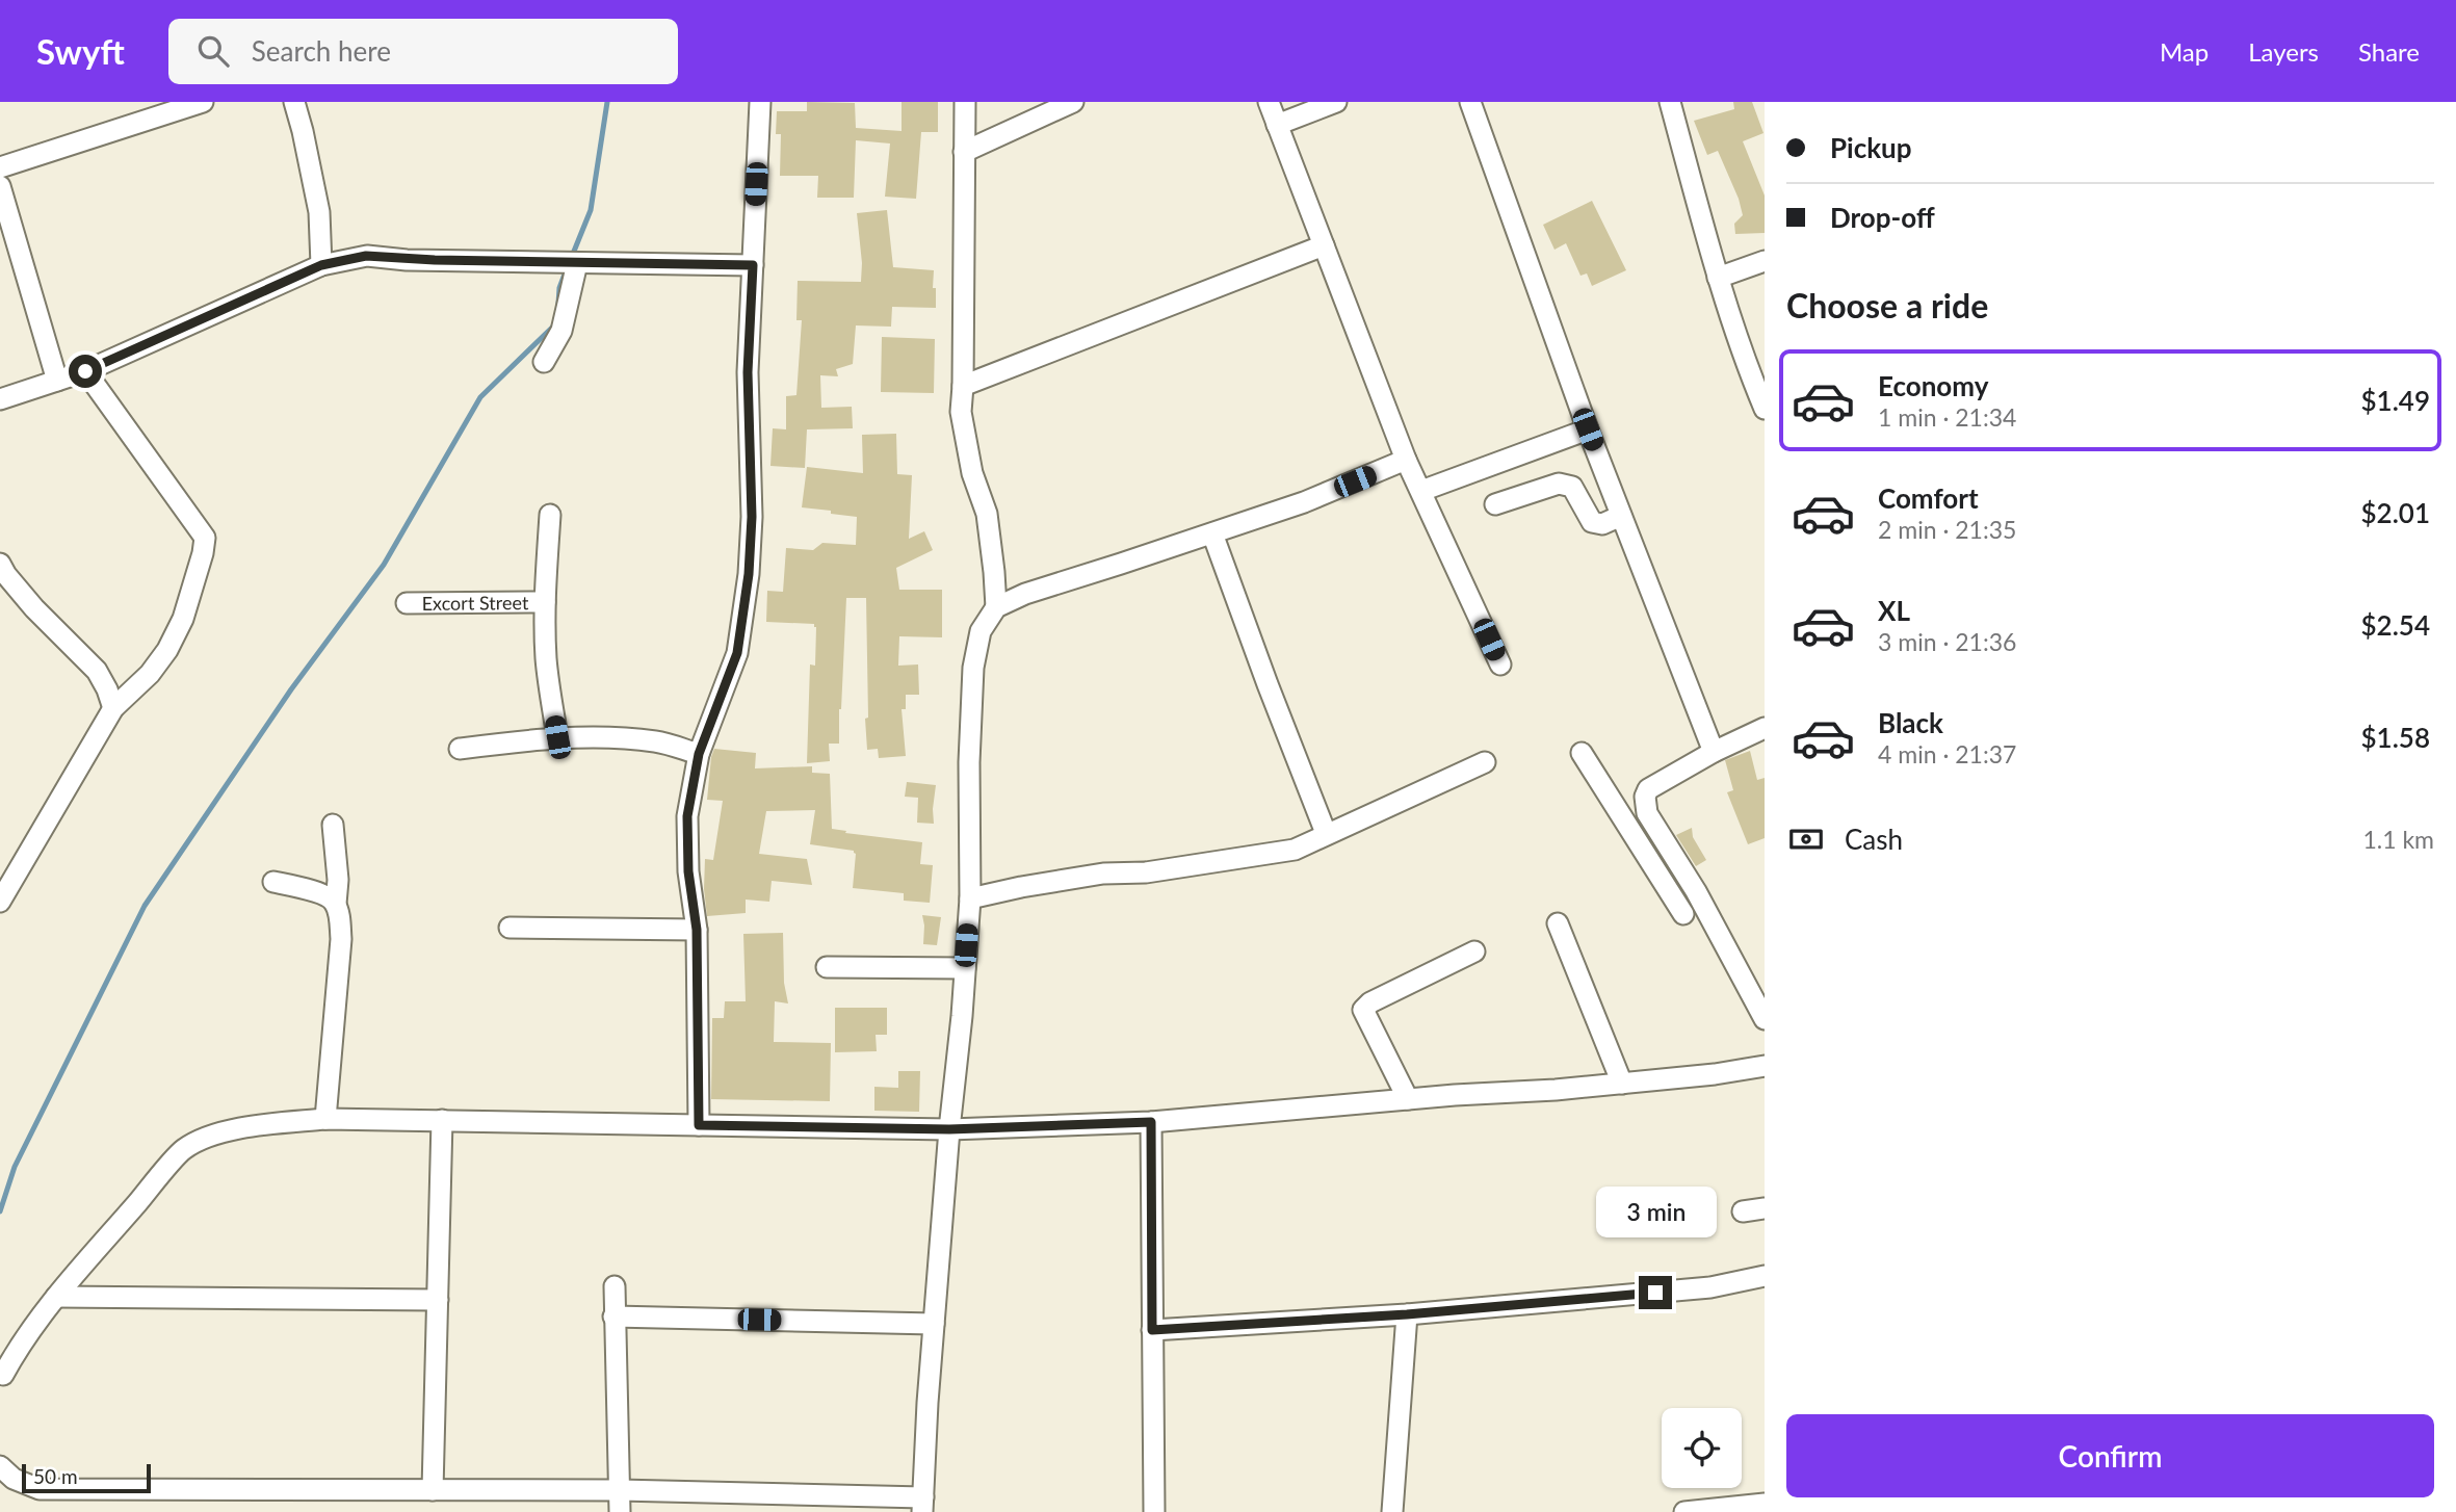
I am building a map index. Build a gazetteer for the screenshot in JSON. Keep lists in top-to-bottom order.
{
  "streets": {
    "street": ["Excort Street"]
  },
  "scale_bar": "50 m",
  "page": {
    "header": "Swyft",
    "search": "Search here",
    "nav": ["Map", "Layers", "Share"],
    "banner": ["Pickup", "Drop-off"],
    "heading": "Choose a ride",
    "list": [
      {
        "name": "Economy",
        "note": "1 min · 21:34",
        "value": "$1.49"
      },
      {
        "name": "Comfort",
        "note": "2 min · 21:35",
        "value": "$2.01"
      },
      {
        "name": "XL",
        "note": "3 min · 21:36",
        "value": "$2.54"
      },
      {
        "name": "Black",
        "note": "4 min · 21:37",
        "value": "$1.58"
      }
    ],
    "pay": ["Cash", "1.1 km"],
    "bubble": "3 min",
    "buttons": "Confirm",
    "scale": "50 m"
  }
}
